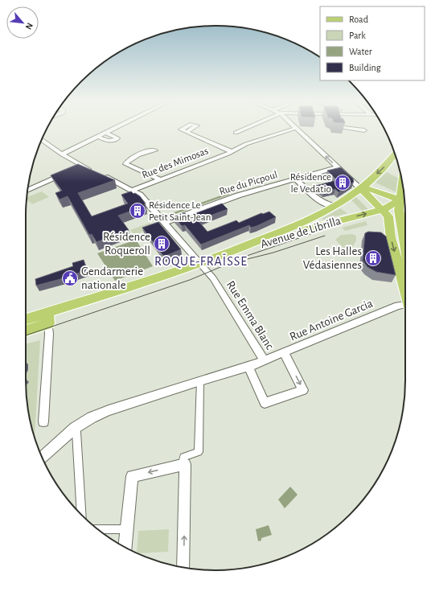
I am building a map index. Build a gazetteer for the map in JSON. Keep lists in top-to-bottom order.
{
  "streets": {
    "main road": ["Avenue de Librilla"],
    "street": [
      "Rue des Mimosas",
      "Rue du Picpoul",
      "Rue Emma Blanc",
      "Rue Antoine Garcia"
    ]
  },
  "crossings": [
    ["Rue des Mimosas", "Rue Emma Blanc"],
    ["Rue du Picpoul", "Rue Emma Blanc"],
    ["Avenue de Librilla", "Rue Emma Blanc"],
    ["Rue Emma Blanc", "Rue Antoine Garcia"]
  ],
  "districts": ["ROQUE-FRAÏSSE"],
  "places": {
    "building": [
      "Résidence le Vedatio",
      "Résidence Le Petit Saint-Jean",
      "Résidence Roqueroll",
      "Les Halles Védasiennes"
    ],
    "public building": ["Gendarmerie nationale"]
  },
  "legend": [
    "Road",
    "Park",
    "Water",
    "Building"
  ],
  "north": "bottom right"
}
